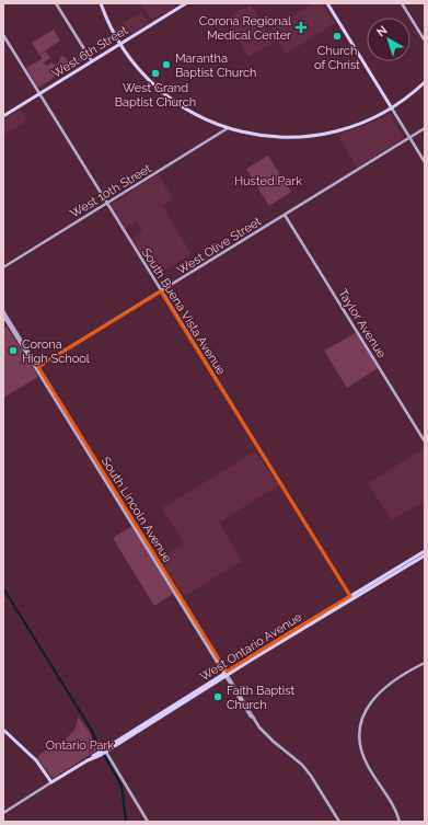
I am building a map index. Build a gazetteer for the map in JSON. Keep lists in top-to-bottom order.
{
  "streets": {
    "main road": ["West 6th Street", "West Ontario Avenue"],
    "street": [
      "West 10th Street",
      "West Olive Street",
      "South Buena Vista Avenue",
      "Taylor Avenue",
      "South Lincoln Avenue"
    ]
  },
  "crossings": [
    ["West 6th Street", "South Buena Vista Avenue"],
    ["West 10th Street", "South Buena Vista Avenue"],
    ["West Olive Street", "South Buena Vista Avenue"],
    ["West Olive Street", "Taylor Avenue"],
    ["West Olive Street", "South Lincoln Avenue"],
    ["South Buena Vista Avenue", "West Ontario Avenue"],
    ["South Lincoln Avenue", "West Ontario Avenue"]
  ],
  "parks": ["Husted Park", "Ontario Park"],
  "places": {
    "health": ["Corona Regional Medical Center"],
    "other": [
      "Church of Christ",
      "Marantha Baptist Church",
      "West Grand Baptist Church",
      "Corona High School",
      "Faith Baptist Church"
    ]
  },
  "north": "top left"
}
